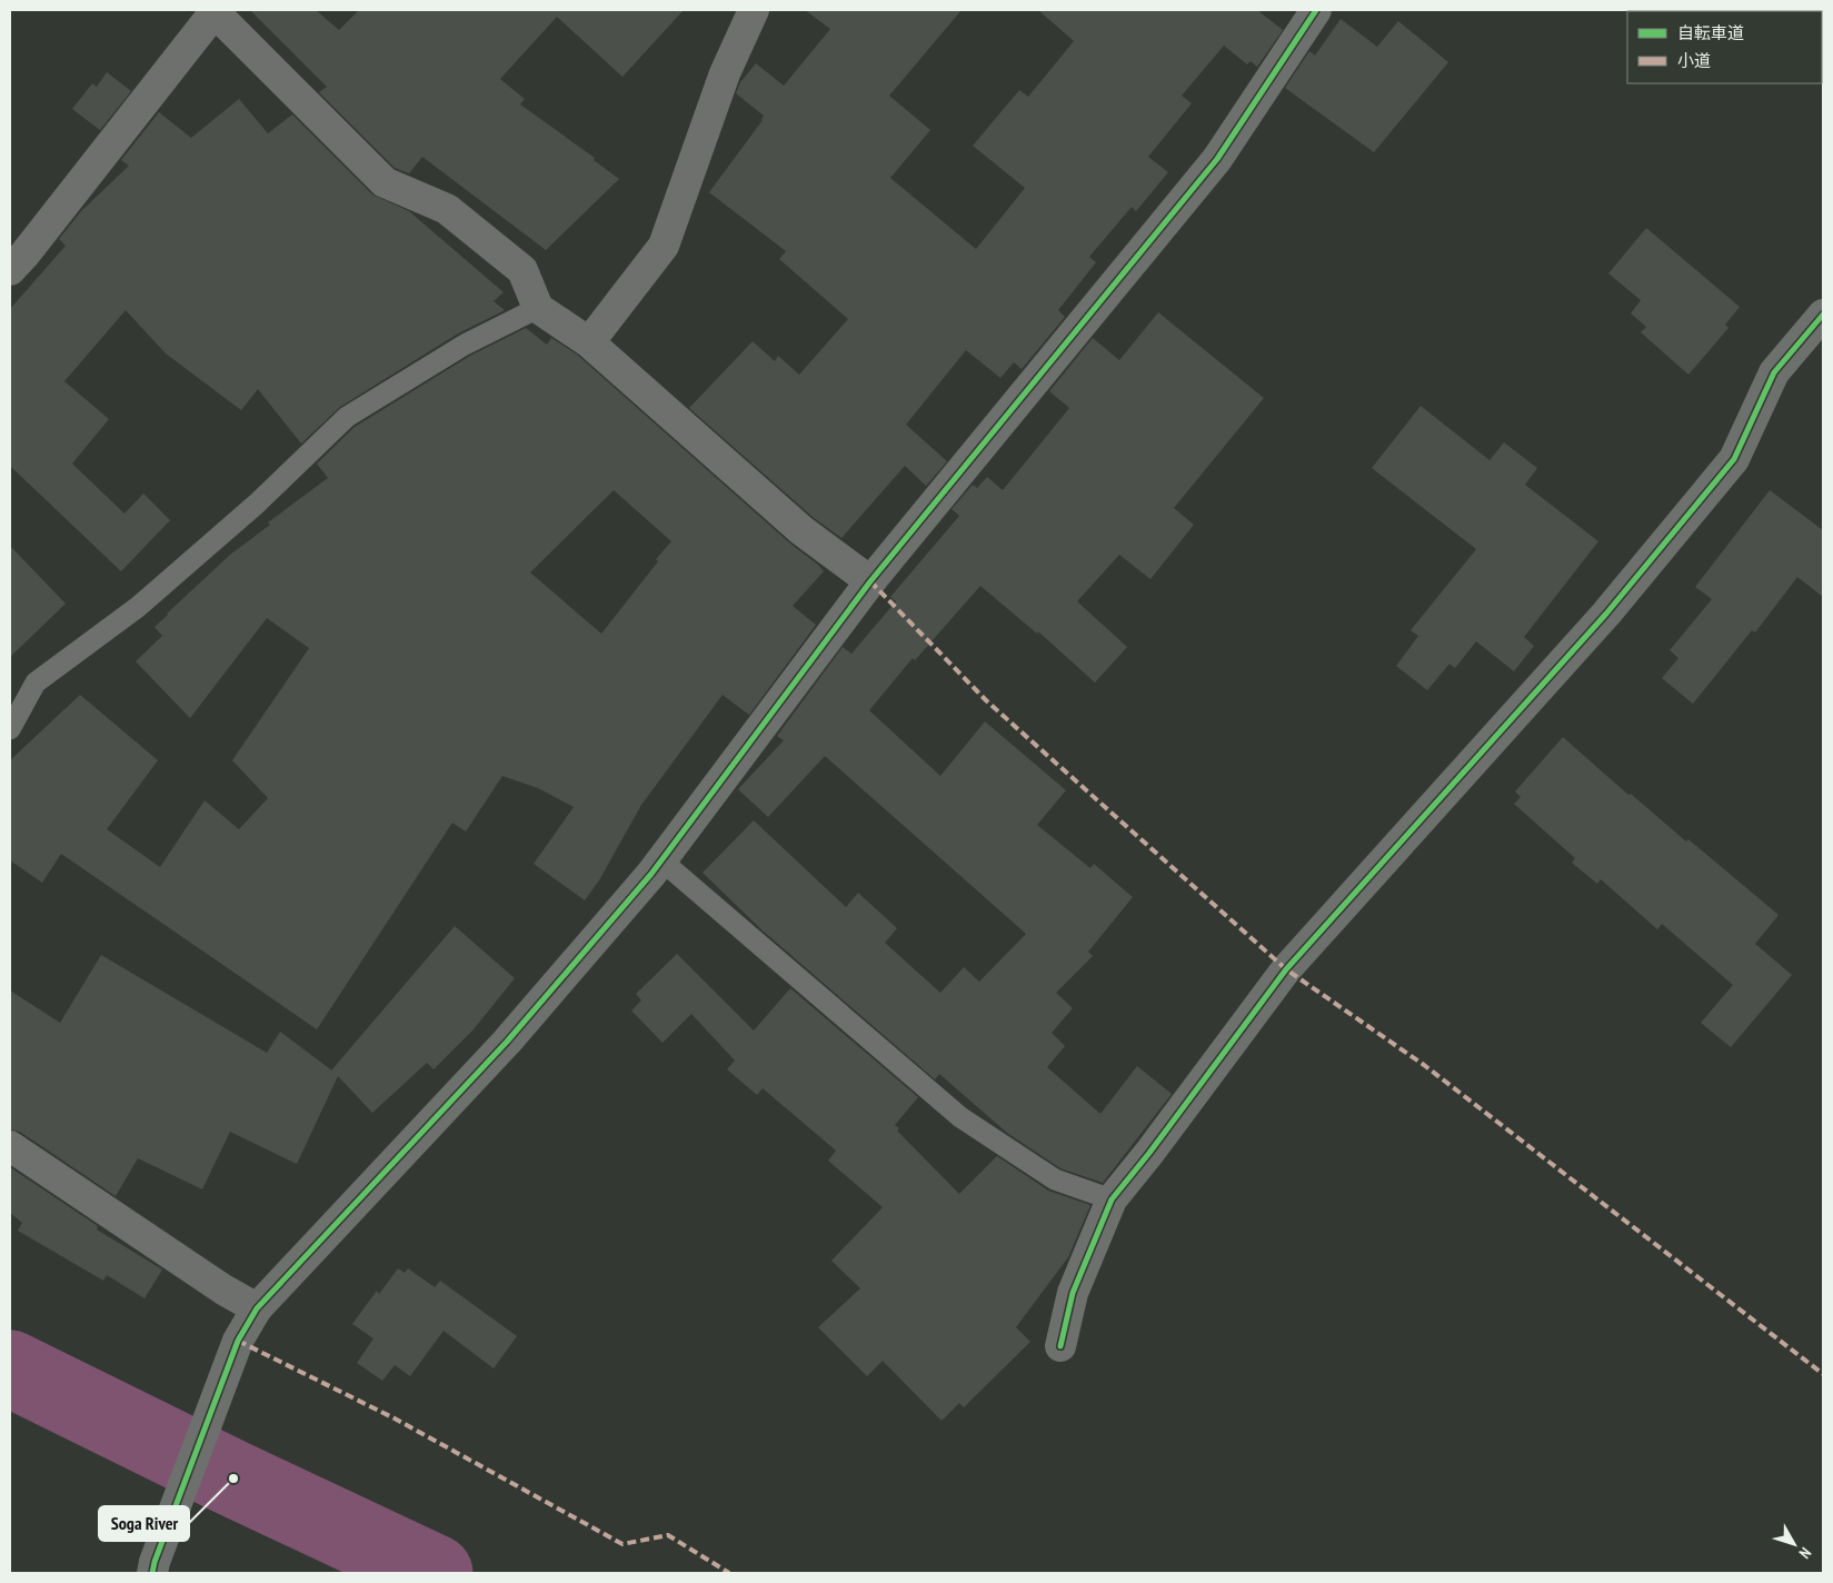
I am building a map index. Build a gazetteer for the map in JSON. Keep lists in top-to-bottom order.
{
  "places": ["Soga River"],
  "legend": ["自転車道", "小道"],
  "north": "bottom right"
}
